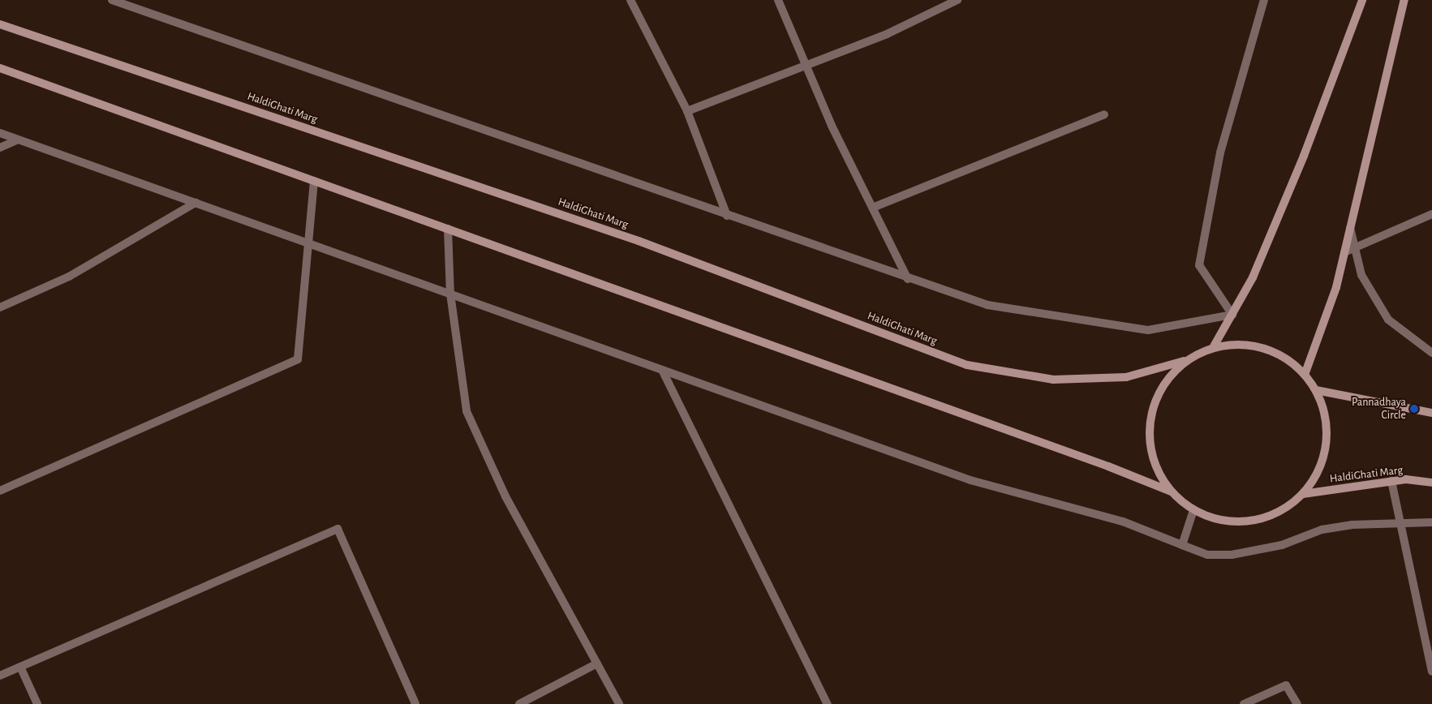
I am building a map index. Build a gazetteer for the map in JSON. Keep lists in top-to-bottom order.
{
  "streets": {
    "street": ["HaldiGhati Marg"]
  },
  "places": ["Pannadhaya Circle"]
}
